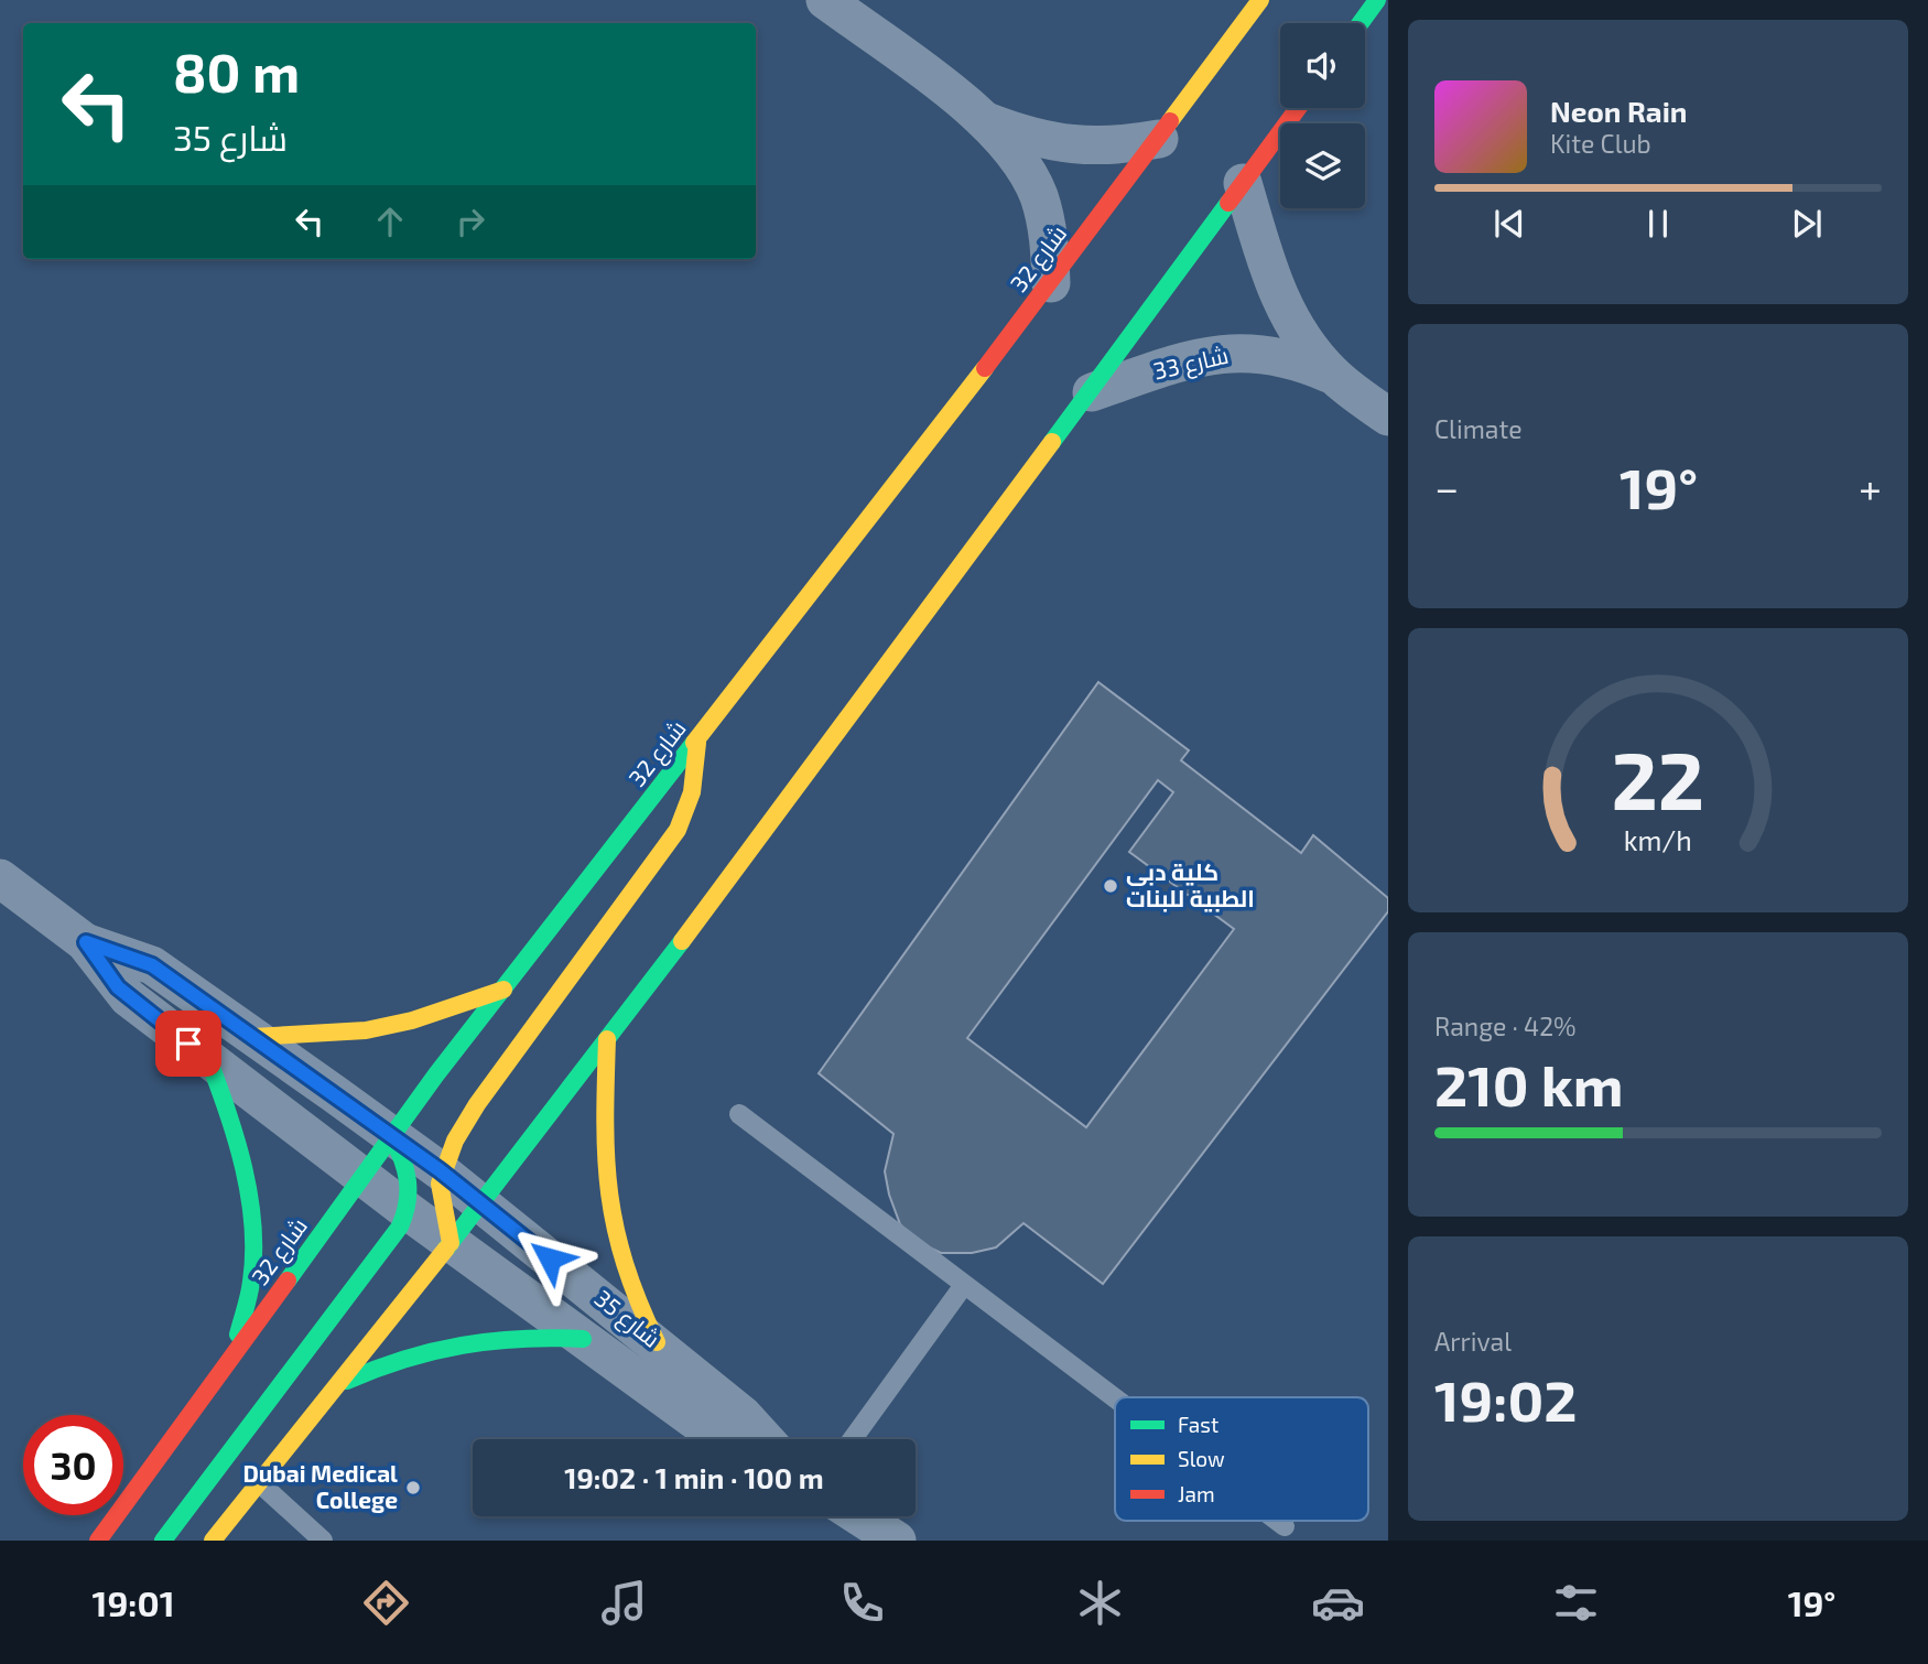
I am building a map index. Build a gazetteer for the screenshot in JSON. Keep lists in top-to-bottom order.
{
  "streets": {
    "street": ["شارع 32", "شارع 33", "شارع 35"]
  },
  "crossings": [
    ["شارع 32", "شارع 35"]
  ],
  "places": ["كلية دبي الطبية للبنات", "Dubai Medical College"],
  "legend": ["Fast", "Slow", "Jam"],
  "page": {
    "turn": ["80 m", "شارع 35"],
    "song": ["Neon Rain", "Kite Club"],
    "tile": [
      "Climate",
      ["Range · 42%", "210 km"],
      ["Arrival", "19:02"]
    ],
    "heat": ["−", "19°", "+"],
    "limit": "30",
    "trip": "19:02 · 1 min · 100 m",
    "tabs": ["19:01", "19°"],
    "gauge": ["22", "km/h"]
  }
}
